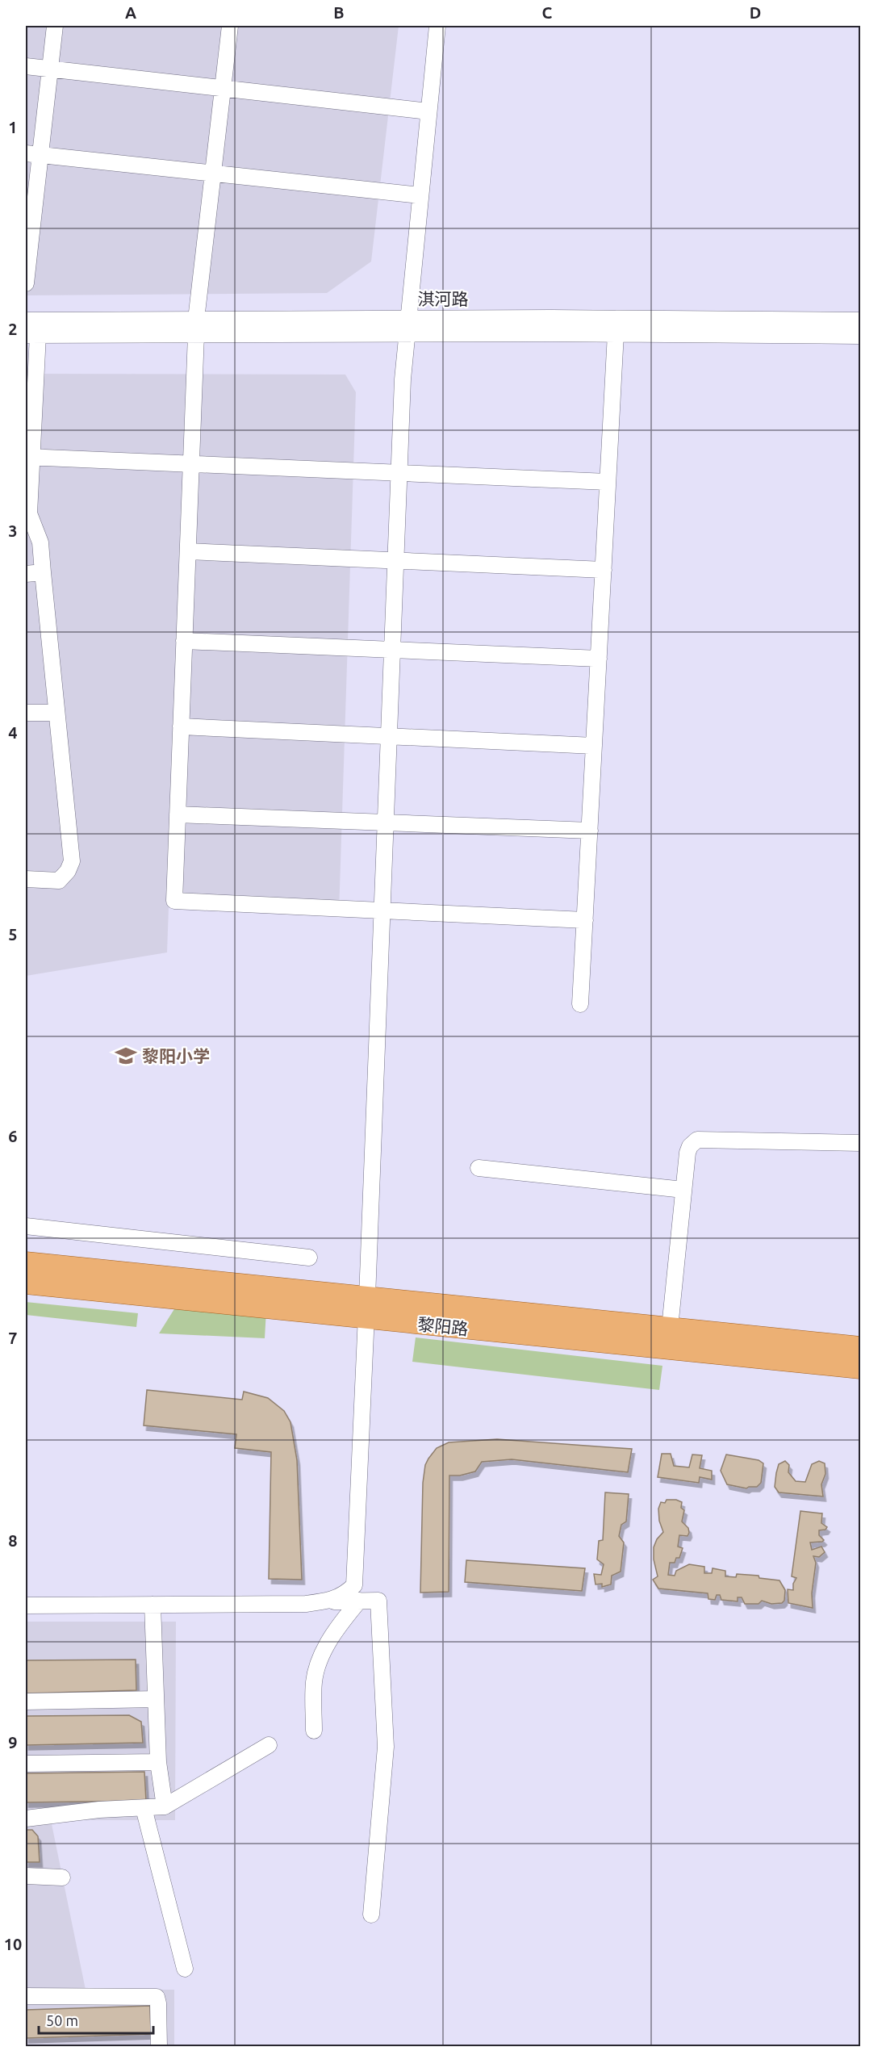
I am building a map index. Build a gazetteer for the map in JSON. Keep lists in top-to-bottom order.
{
  "streets": {
    "main road": ["黎阳路"],
    "street": ["淇河路"]
  },
  "places": {
    "school or university": ["黎阳小学"]
  },
  "scale_bar": "50 m",
  "grid": {
    "columns": [
      "A",
      "B",
      "C",
      "D"
    ],
    "rows": [
      "1",
      "2",
      "3",
      "4",
      "5",
      "6",
      "7",
      "8",
      "9",
      "10"
    ]
  }
}
